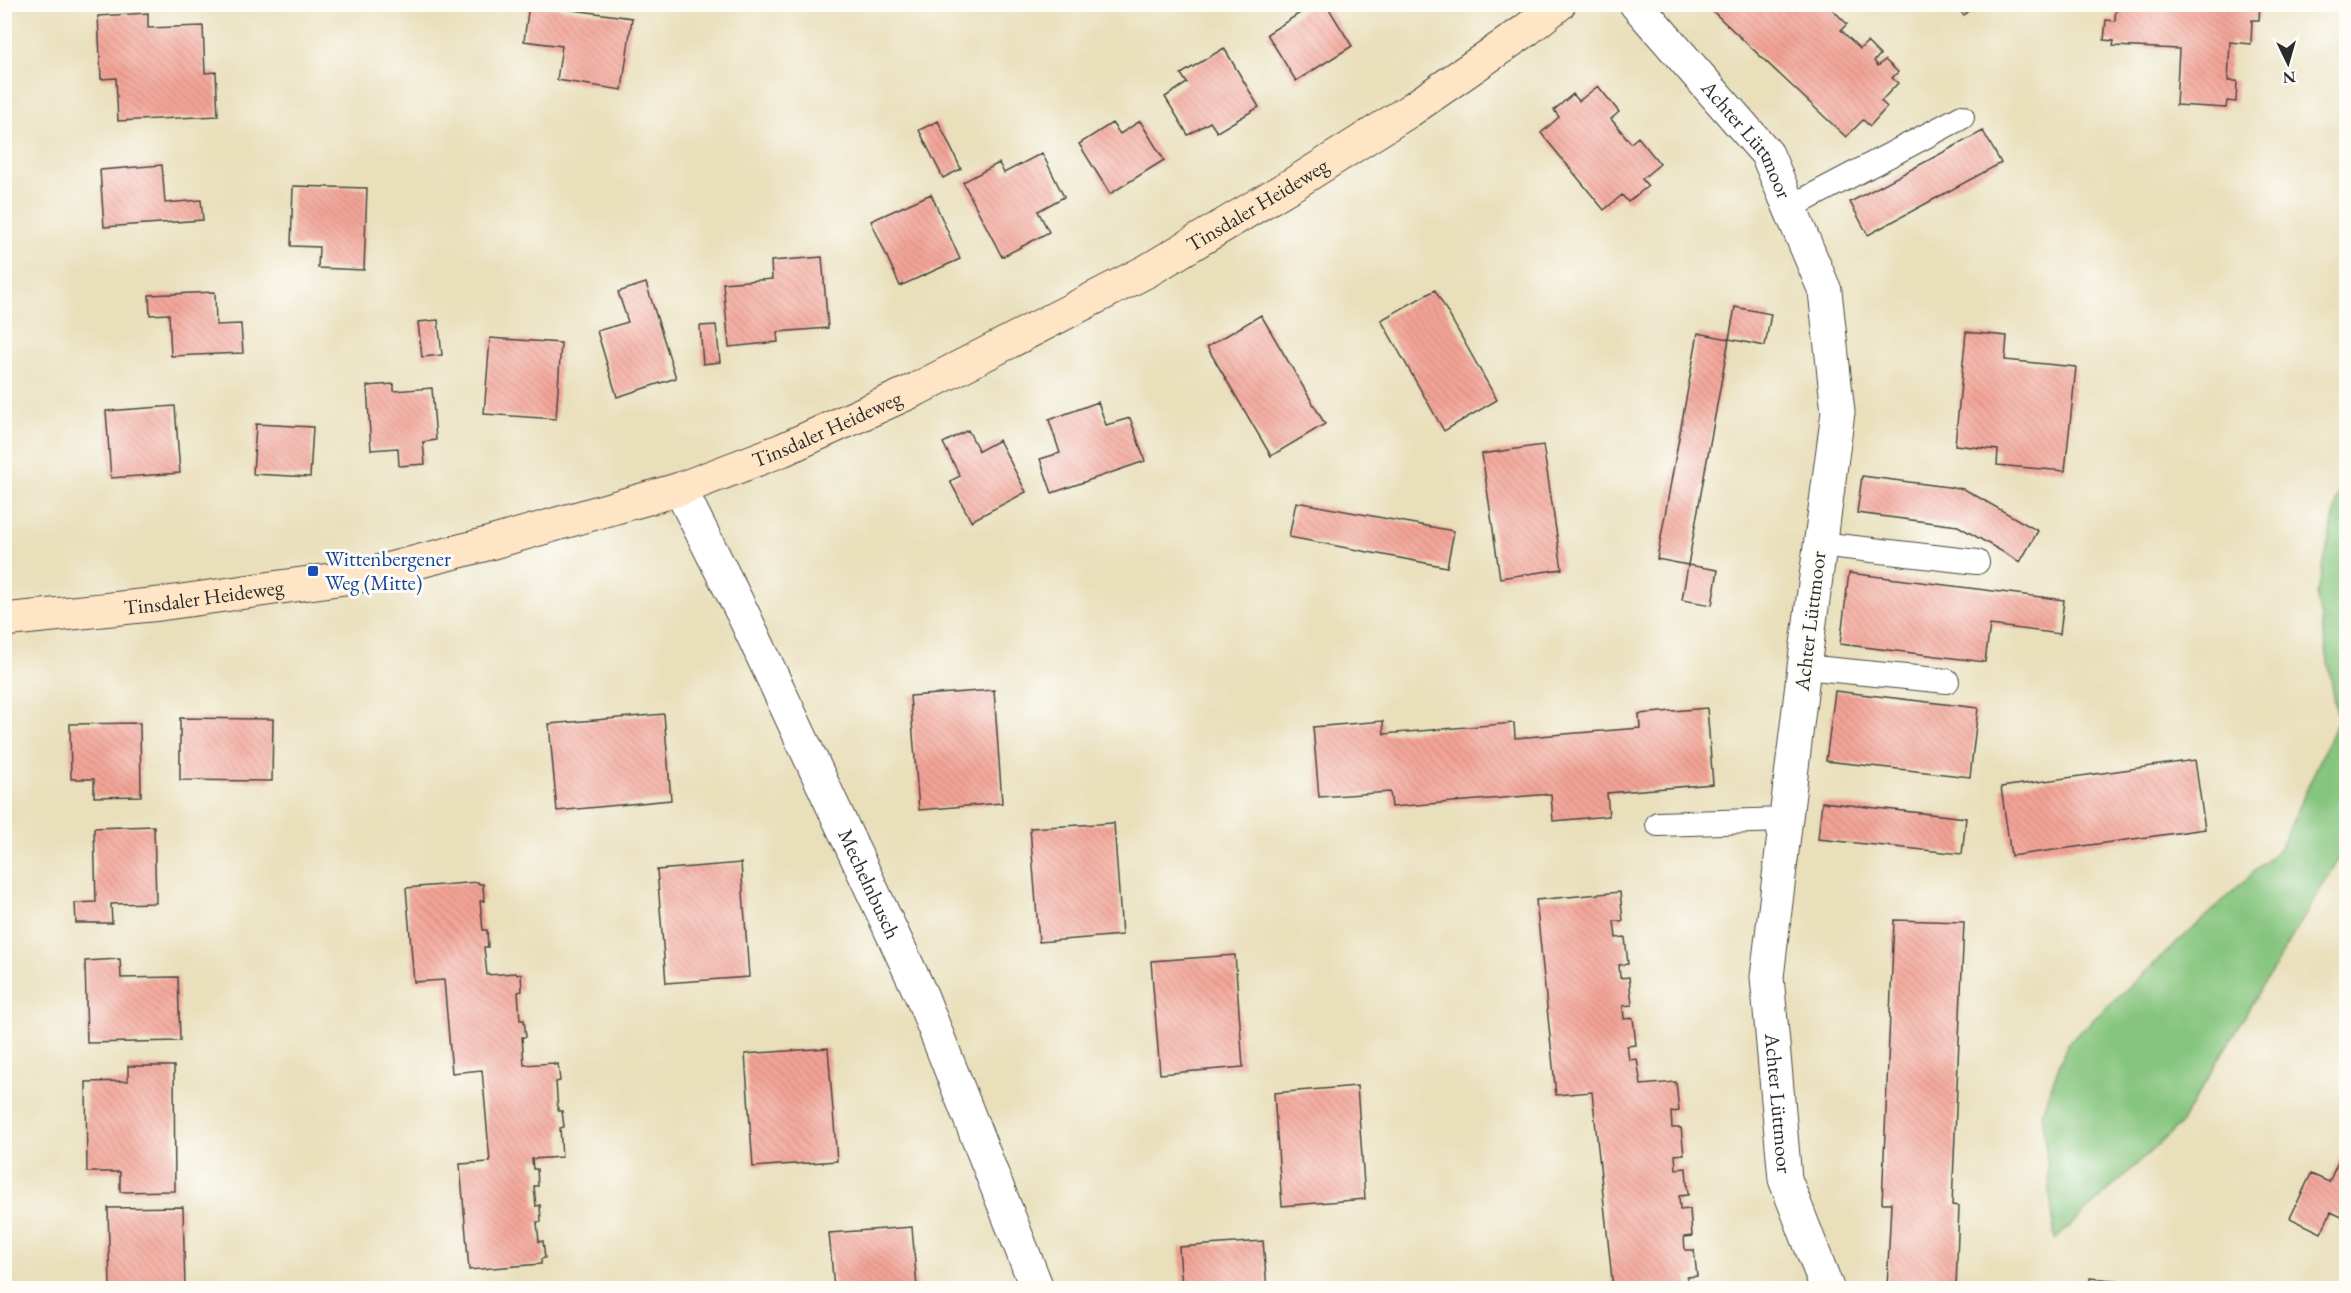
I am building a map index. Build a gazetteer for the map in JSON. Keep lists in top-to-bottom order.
{
  "streets": {
    "street": ["Achter Lüttmoor", "Tinsdaler Heideweg", "Mechelnbusch"]
  },
  "crossings": [
    ["Tinsdaler Heideweg", "Mechelnbusch"]
  ],
  "places": {
    "transit": ["Wittenbergener Weg (Mitte)"]
  },
  "north": "bottom"
}
